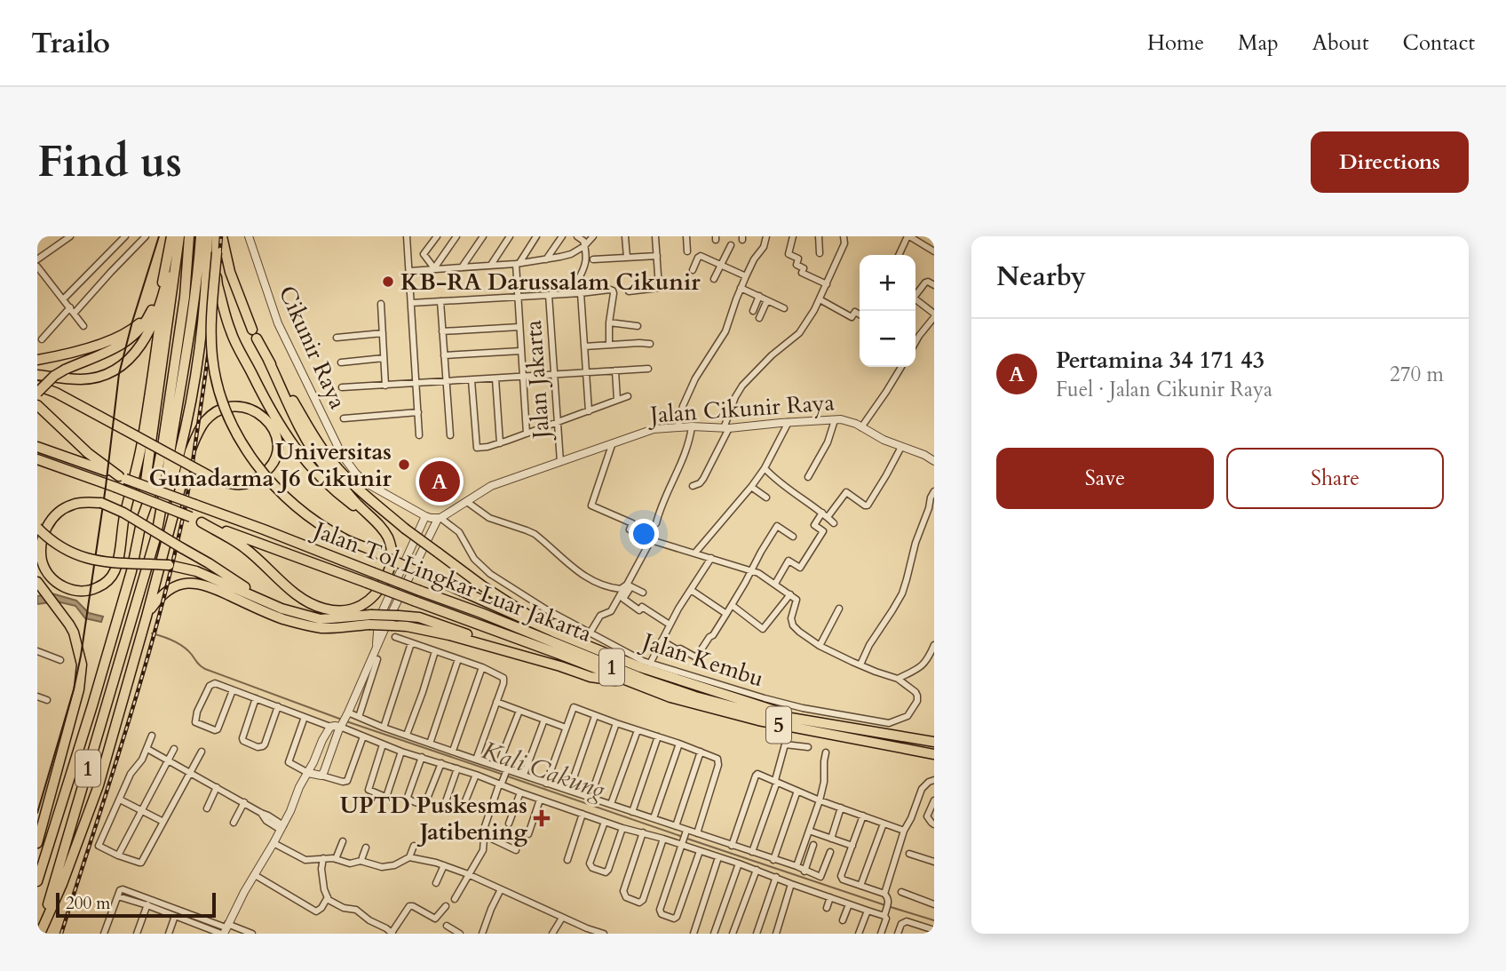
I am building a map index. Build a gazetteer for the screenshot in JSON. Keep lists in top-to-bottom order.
{
  "streets": {
    "highway": ["Jalan Tol Lingkar Luar Jakarta", "1", "5"],
    "street": [
      "Cikunir Raya",
      "Jalan Jakarta",
      "Jalan Cikunir Raya",
      "Jalan Kembu"
    ]
  },
  "crossings": [
    ["Jalan Jakarta", "Jalan Cikunir Raya"],
    ["Jalan Cikunir Raya", "Jalan Kembu"]
  ],
  "water": ["Kali Cakung"],
  "places": {
    "other": ["KB-RA Darussalam Cikunir", "Universitas Gunadarma J6 Cikunir"],
    "health": ["UPTD Puskesmas Jatibening"]
  },
  "scale_bar": "200 m",
  "page": {
    "header": "Trailo",
    "nav": [
      "Home",
      "Map",
      "About",
      "Contact"
    ],
    "buttons": [
      "Directions",
      ["Save", "Share"]
    ],
    "title": "Find us",
    "heading": "Nearby",
    "map_buttons": ["+", "−"],
    "list": [
      {
        "mark": "A",
        "name": "Pertamina 34 171 43",
        "note": "Fuel · Jalan Cikunir Raya",
        "value": "270 m"
      }
    ],
    "pins": "A",
    "scale": "200 m"
  }
}
